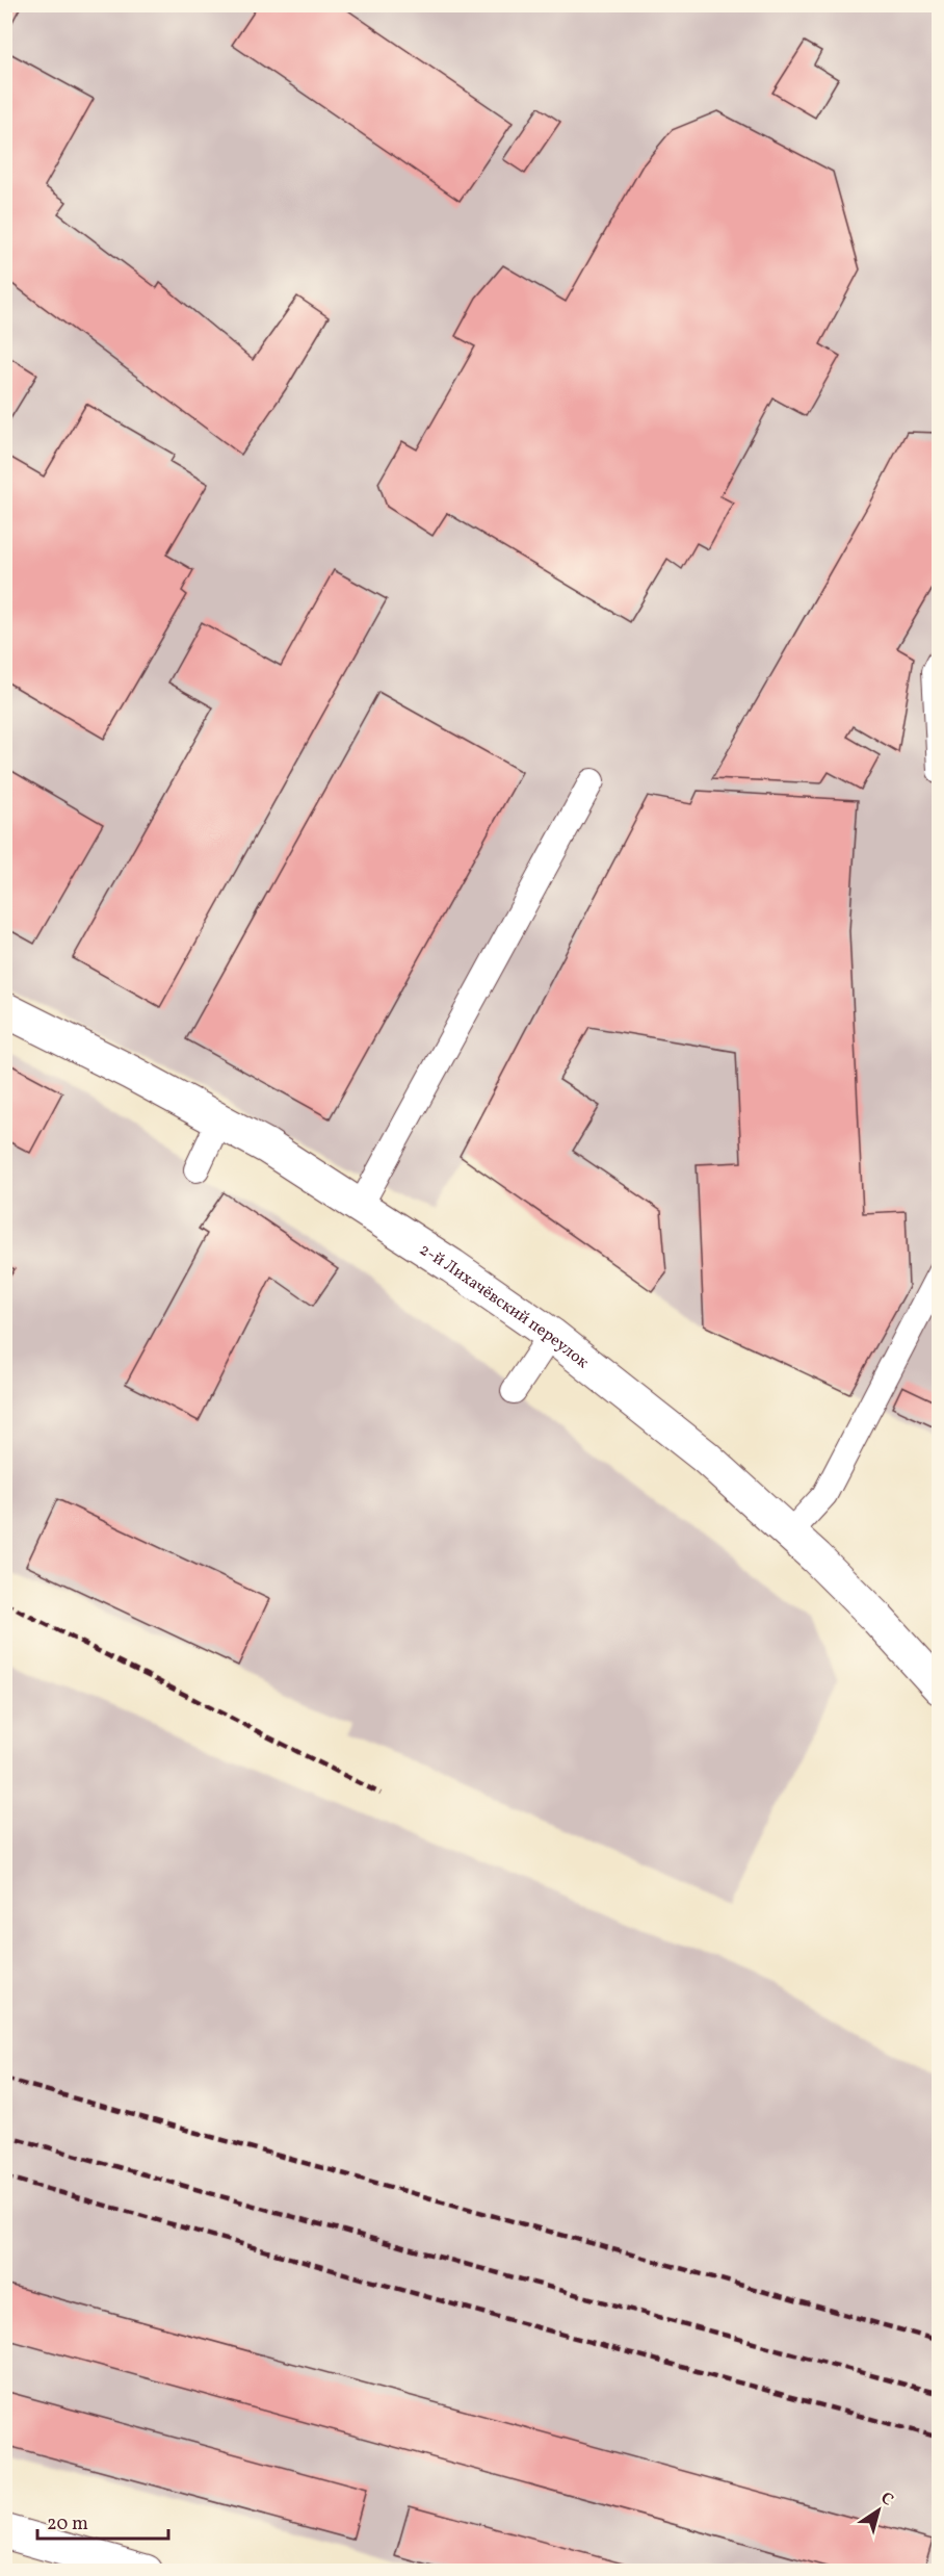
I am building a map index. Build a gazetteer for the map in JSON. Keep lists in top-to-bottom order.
{
  "streets": {
    "street": ["2-й Лихачёвский переулок"]
  },
  "scale_bar": "20 m",
  "north": "top right"
}
